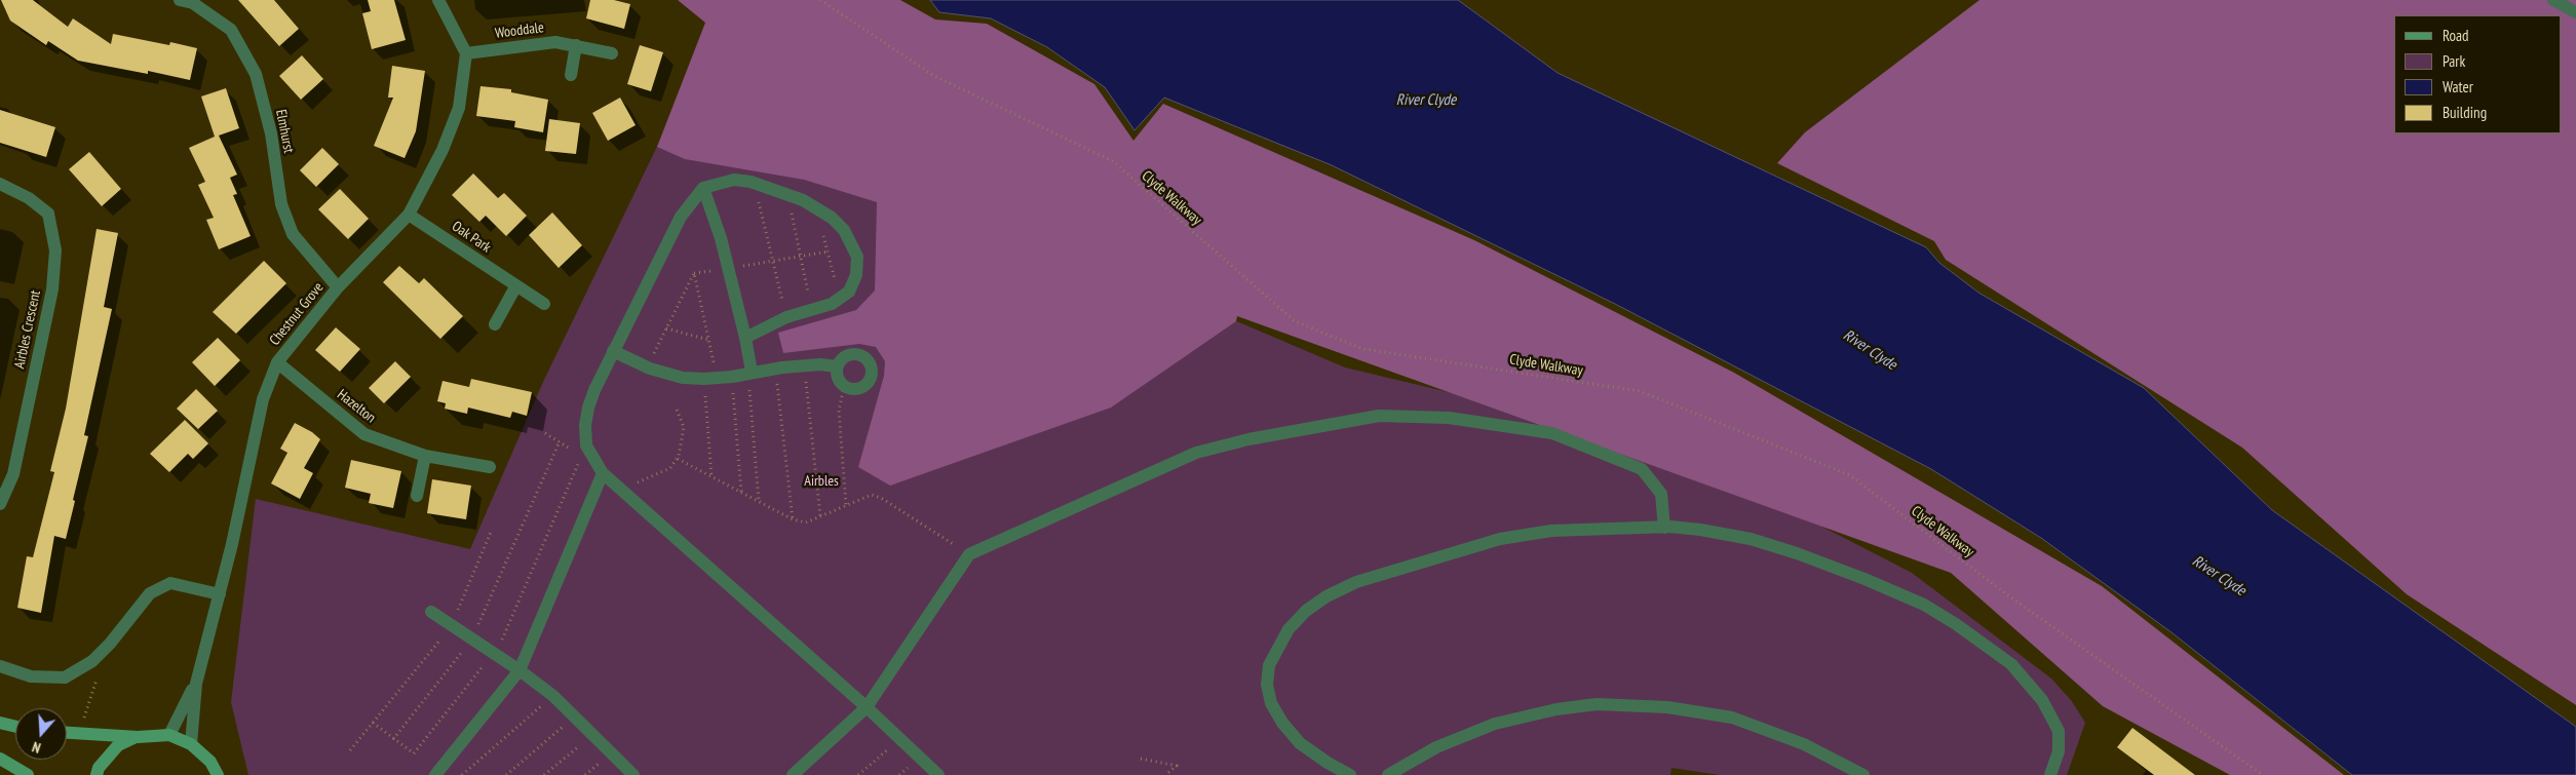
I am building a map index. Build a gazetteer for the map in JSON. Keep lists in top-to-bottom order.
{
  "streets": {
    "street": [
      "Wooddale",
      "Elmhurst",
      "Oak Park",
      "Chestnut Grove",
      "Airbles Crescent",
      "Hazelton"
    ],
    "path": ["Clyde Walkway"]
  },
  "crossings": [
    ["Wooddale", "Chestnut Grove"],
    ["Elmhurst", "Chestnut Grove"],
    ["Oak Park", "Chestnut Grove"],
    ["Chestnut Grove", "Hazelton"]
  ],
  "water": ["River Clyde"],
  "parks": ["Airbles"],
  "legend": [
    "Road",
    "Park",
    "Water",
    "Building"
  ],
  "north": "bottom"
}
